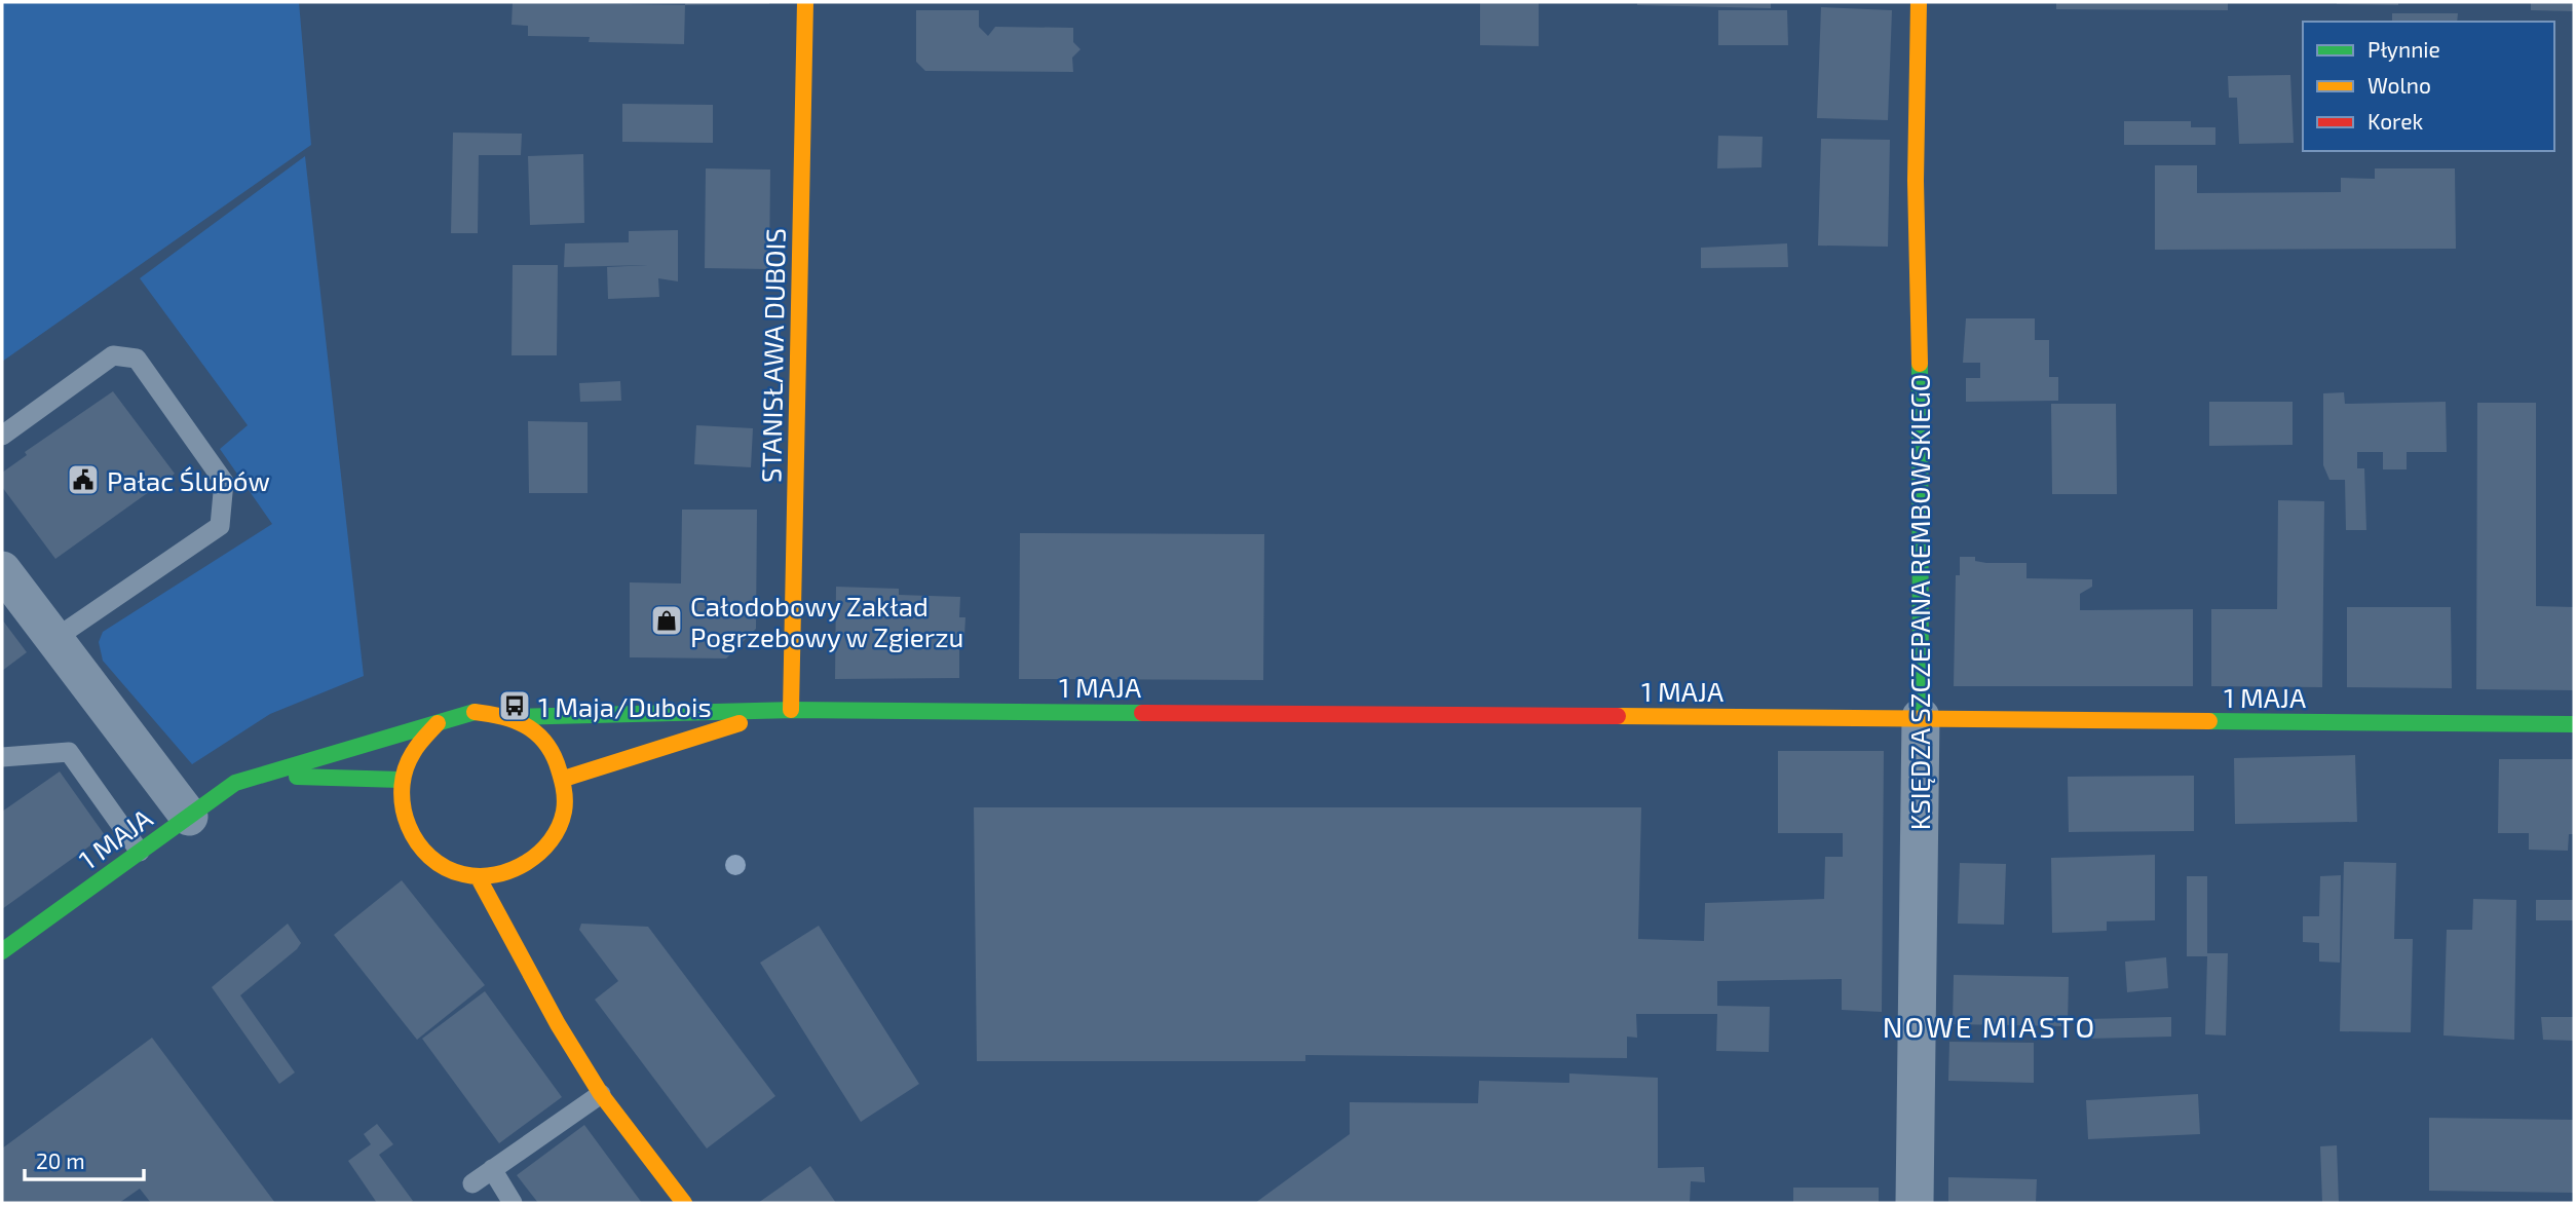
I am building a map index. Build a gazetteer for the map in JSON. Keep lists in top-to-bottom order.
{
  "streets": {
    "street": ["STANISŁAWA DUBOIS", "KSIĘDZA SZCZEPANA REMBOWSKIEGO", "1 MAJA"]
  },
  "crossings": [
    ["STANISŁAWA DUBOIS", "1 MAJA"],
    ["KSIĘDZA SZCZEPANA REMBOWSKIEGO", "1 MAJA"]
  ],
  "districts": ["NOWE MIASTO"],
  "places": {
    "public building": ["Pałac Ślubów"],
    "shop": ["Całodobowy Zakład Pogrzebowy w Zgierzu"],
    "bus stop": ["1 Maja/Dubois"]
  },
  "legend": ["Płynnie", "Wolno", "Korek"],
  "scale_bar": "20 m"
}
